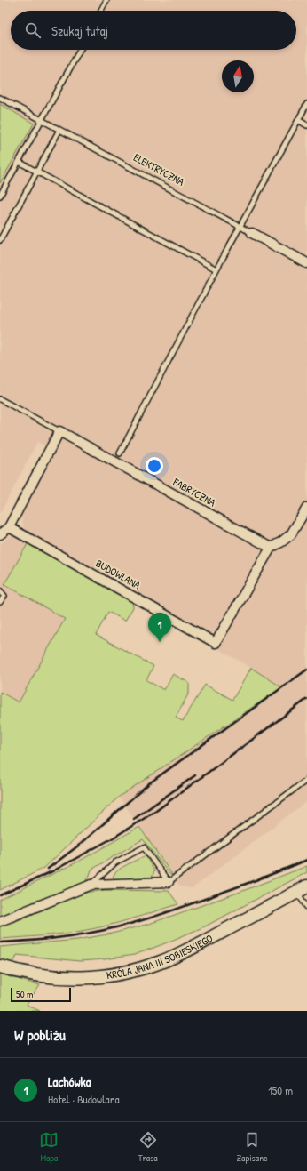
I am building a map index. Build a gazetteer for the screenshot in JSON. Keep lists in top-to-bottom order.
{
  "streets": {
    "main road": ["KRÓLA JANA III SOBIESKIEGO"],
    "street": ["ELEKTRYCZNA", "FABRYCZNA", "BUDOWLANA"]
  },
  "crossings": [
    ["FABRYCZNA", "BUDOWLANA"]
  ],
  "scale_bar": "50 m",
  "north": "top",
  "page": {
    "search": "Szukaj tutaj",
    "pins": "1",
    "scale": "50 m",
    "heading": "W pobliżu",
    "list": [
      {
        "mark": "1",
        "name": "Lachówka",
        "note": "Hotel · Budowlana",
        "value": "150 m"
      }
    ],
    "nav": ["Mapa", "Trasa", "Zapisane"]
  }
}
